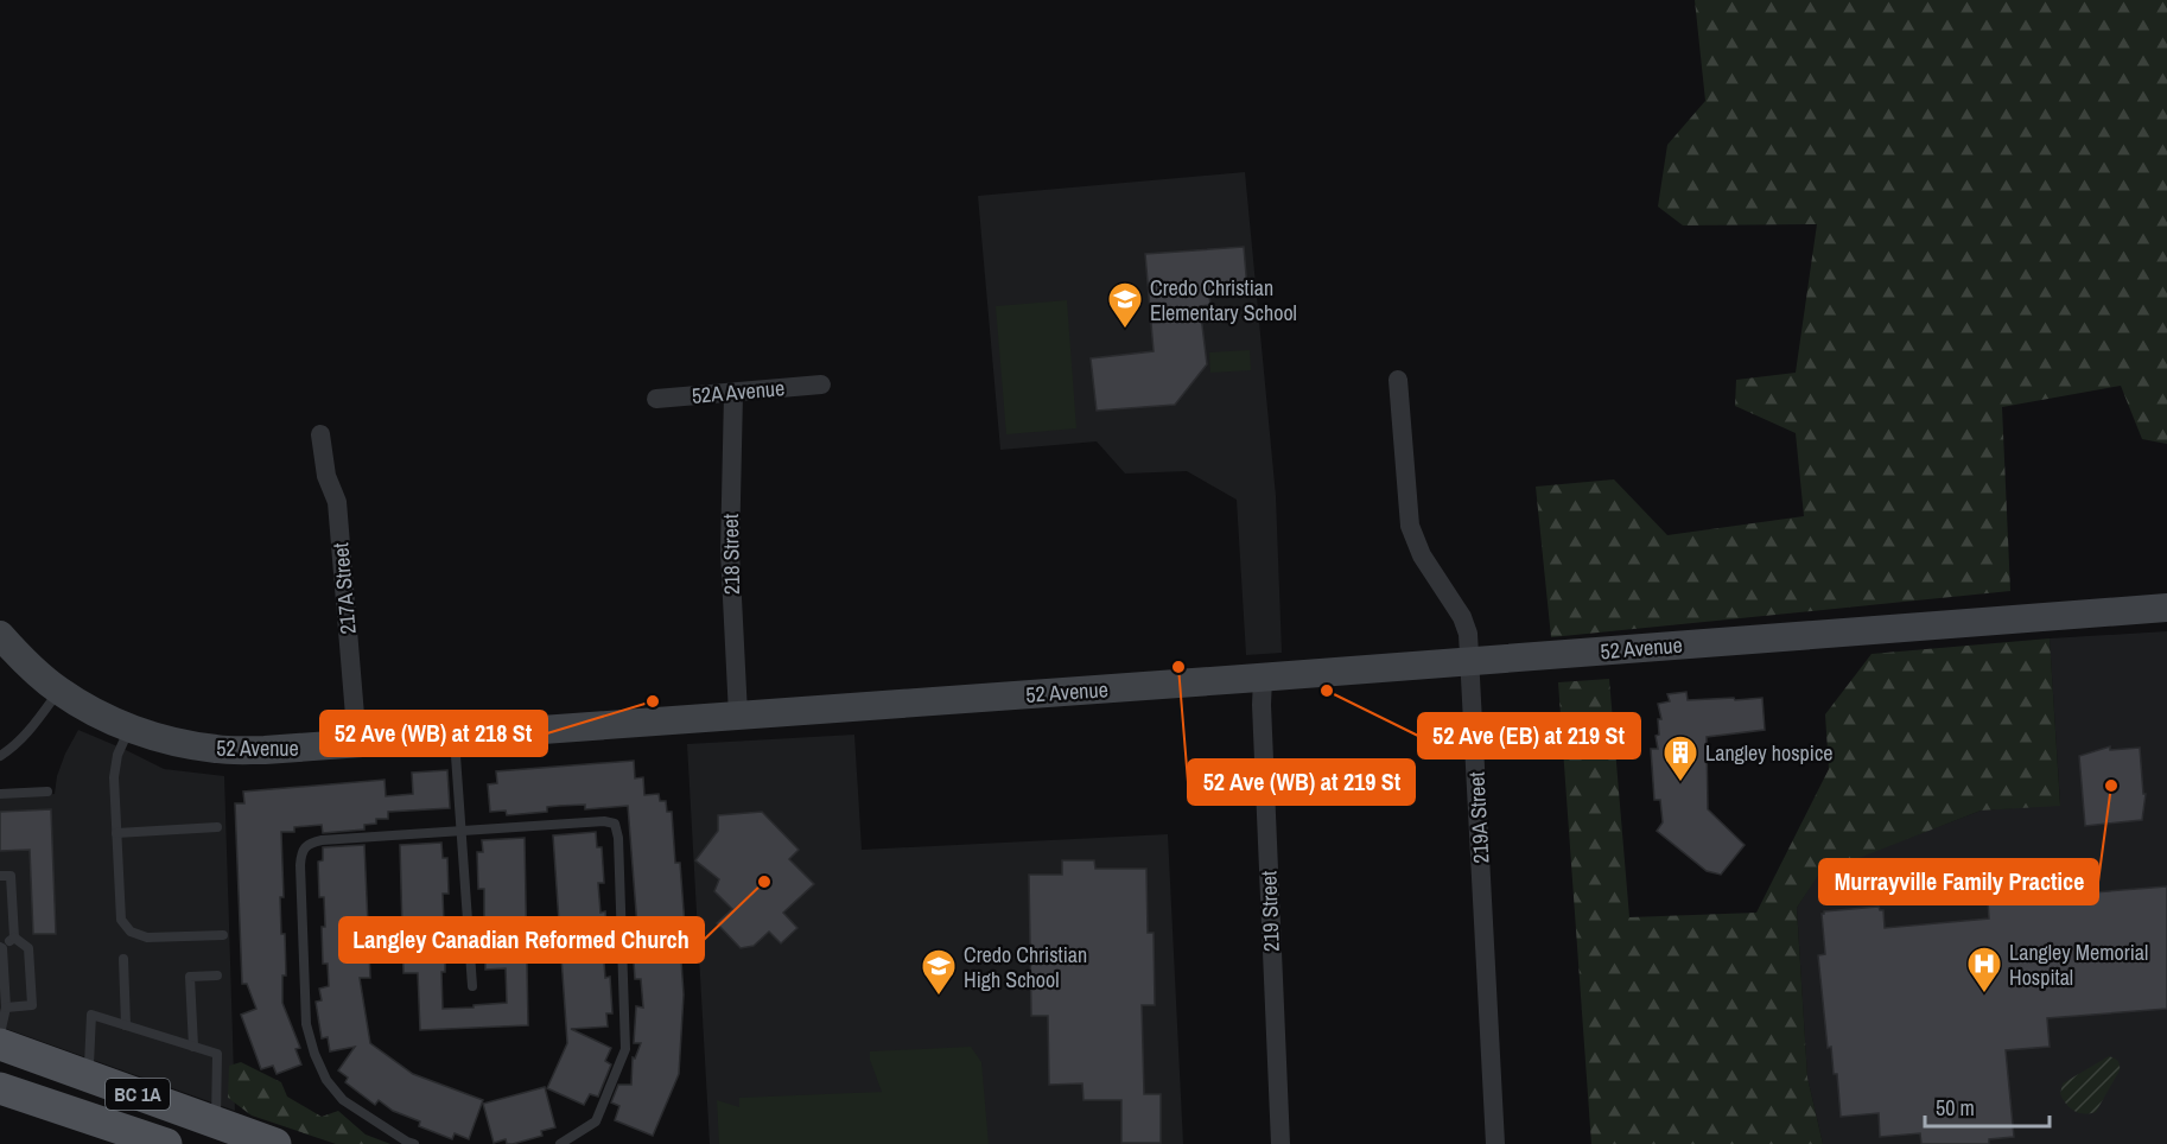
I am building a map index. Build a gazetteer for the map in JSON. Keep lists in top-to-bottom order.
{
  "streets": {
    "main road": ["BC 1A"],
    "street": [
      "52A Avenue",
      "218 Street",
      "217A Street",
      "52 Avenue",
      "219A Street",
      "219 Street"
    ]
  },
  "crossings": [
    ["52A Avenue", "218 Street"],
    ["218 Street", "52 Avenue"],
    ["217A Street", "52 Avenue"],
    ["52 Avenue", "219A Street"],
    ["52 Avenue", "219 Street"]
  ],
  "places": {
    "school or university": ["Credo Christian Elementary School", "Credo Christian High School"],
    "other": [
      "52 Ave (WB) at 219 St",
      "52 Ave (EB) at 219 St",
      "52 Ave (WB) at 218 St",
      "Murrayville Family Practice",
      "Langley Canadian Reformed Church"
    ],
    "building": ["Langley hospice"],
    "hospital": ["Langley Memorial Hospital"]
  },
  "scale_bar": "50 m"
}
